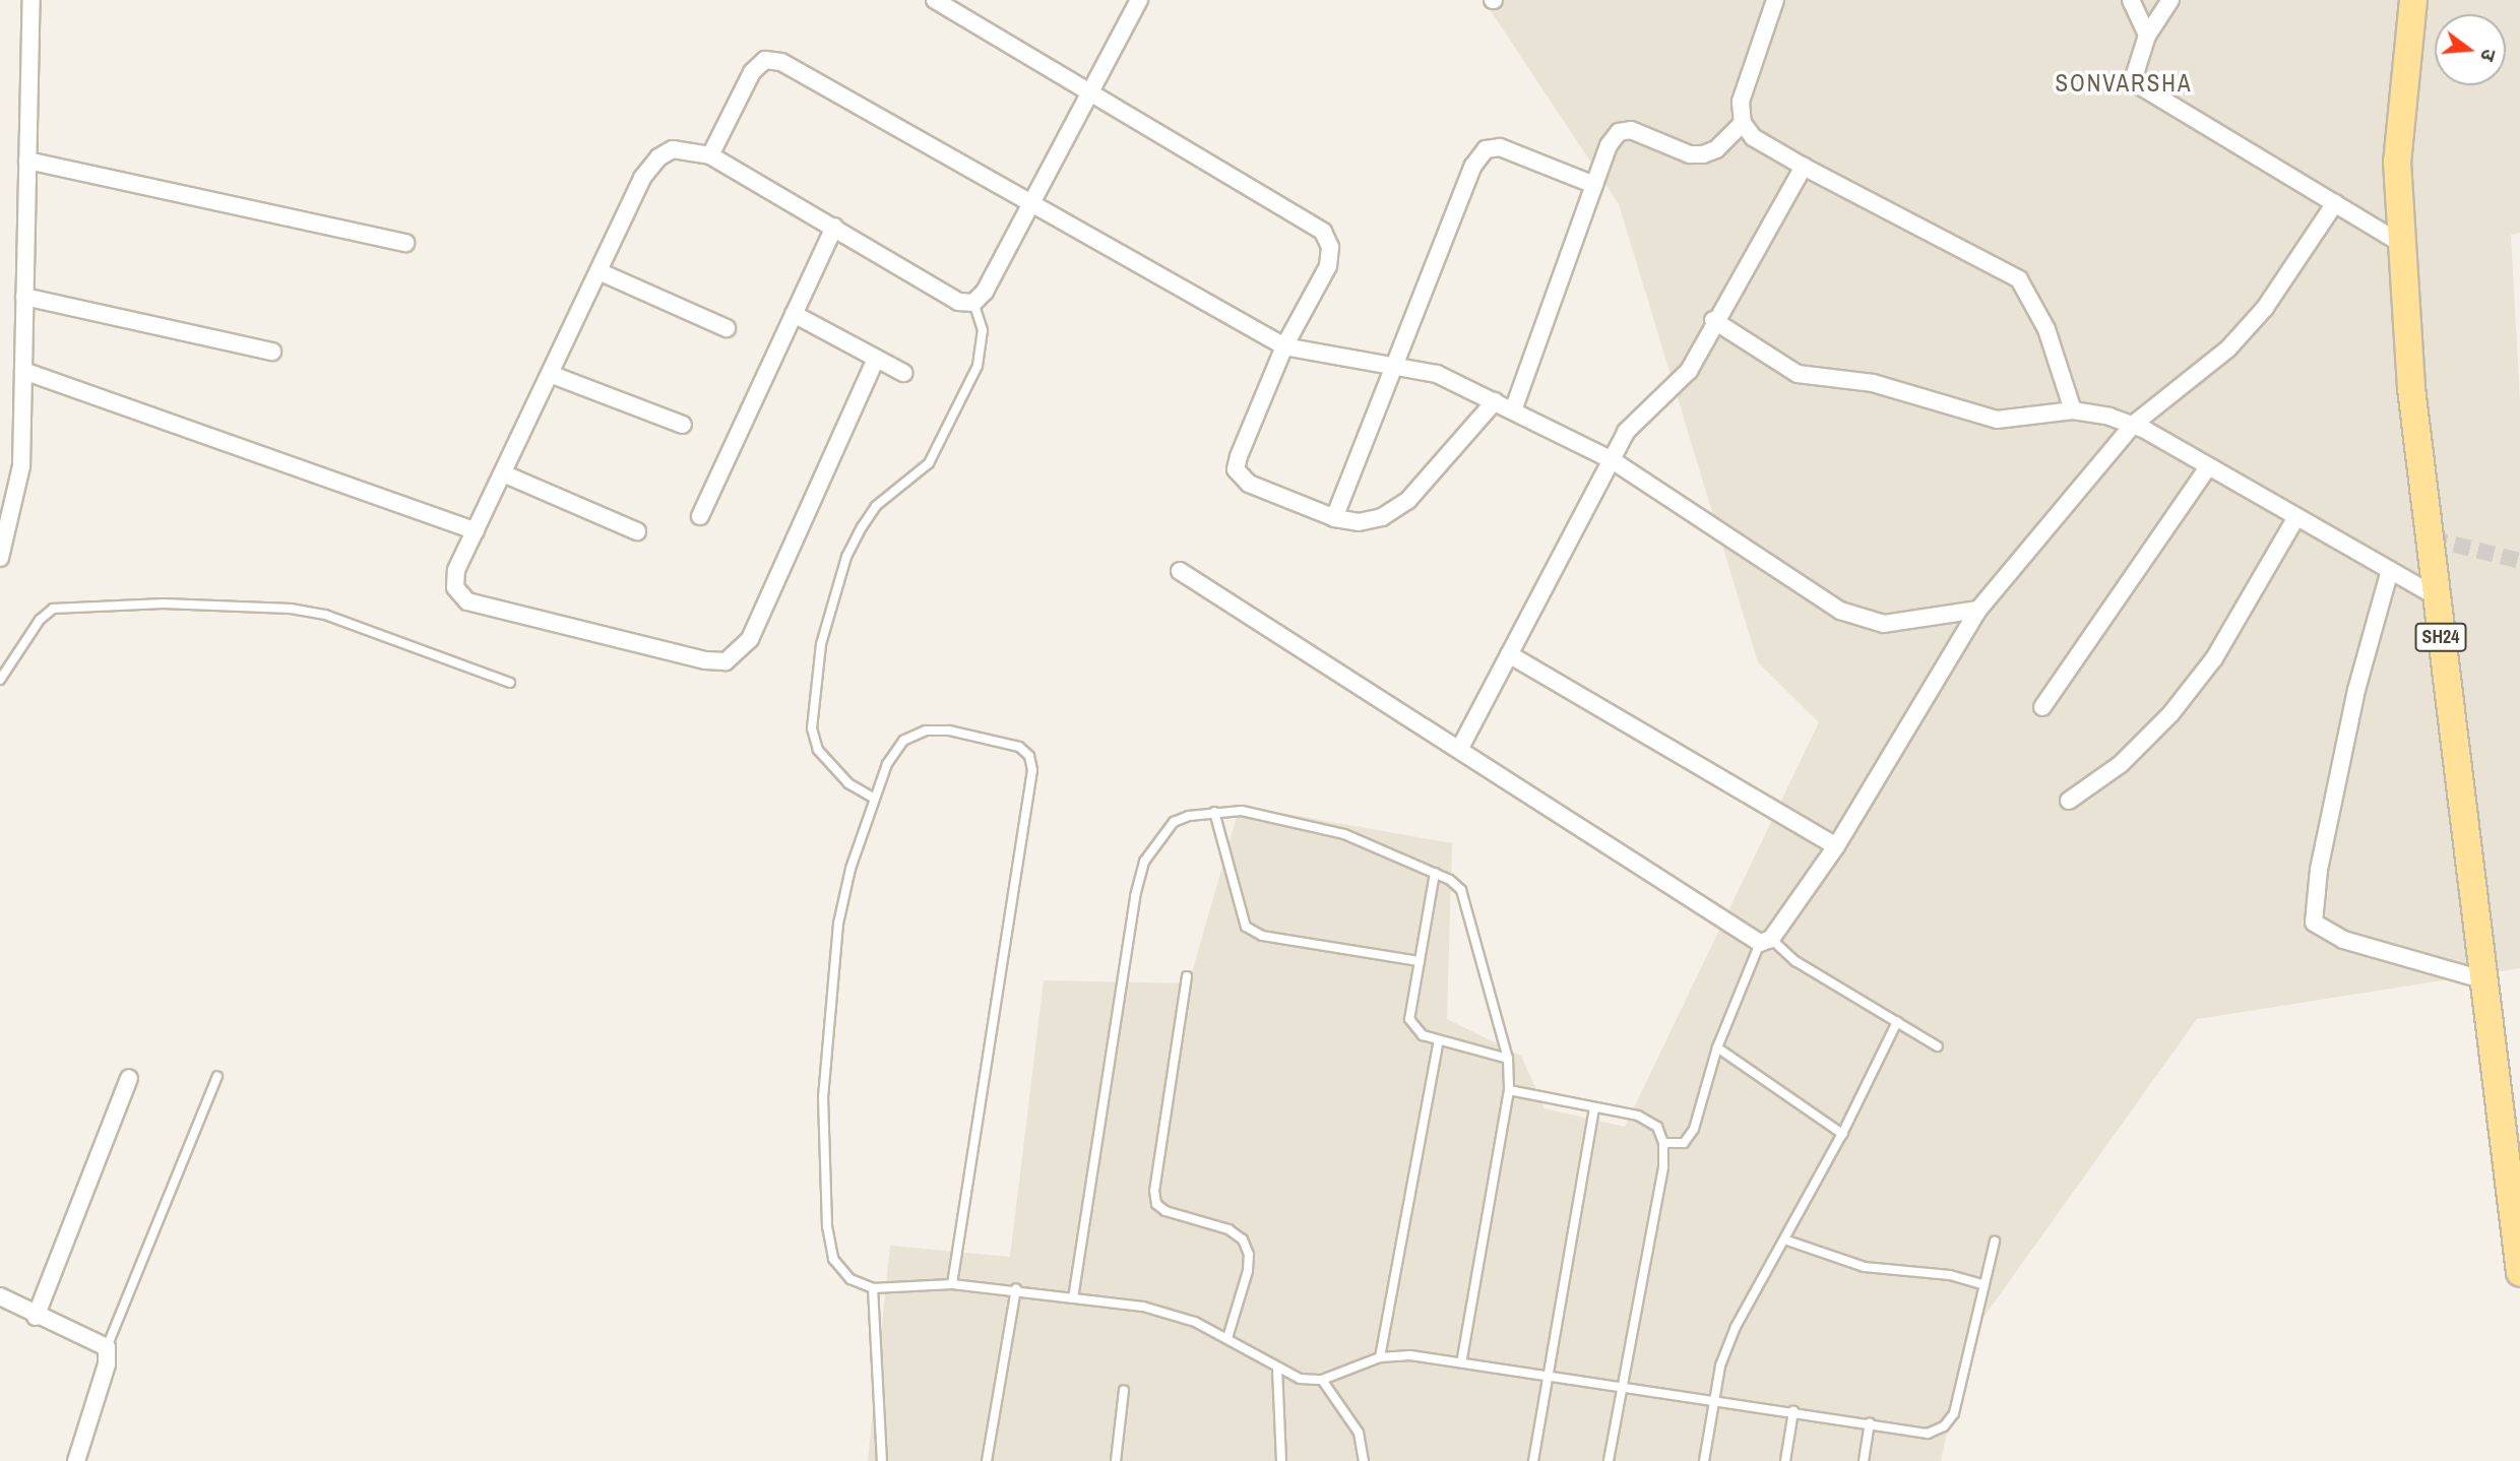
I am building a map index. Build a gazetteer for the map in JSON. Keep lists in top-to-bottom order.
{
  "streets": {
    "main road": ["SH24"]
  },
  "districts": ["SONVARSHA"],
  "north": "right"
}
